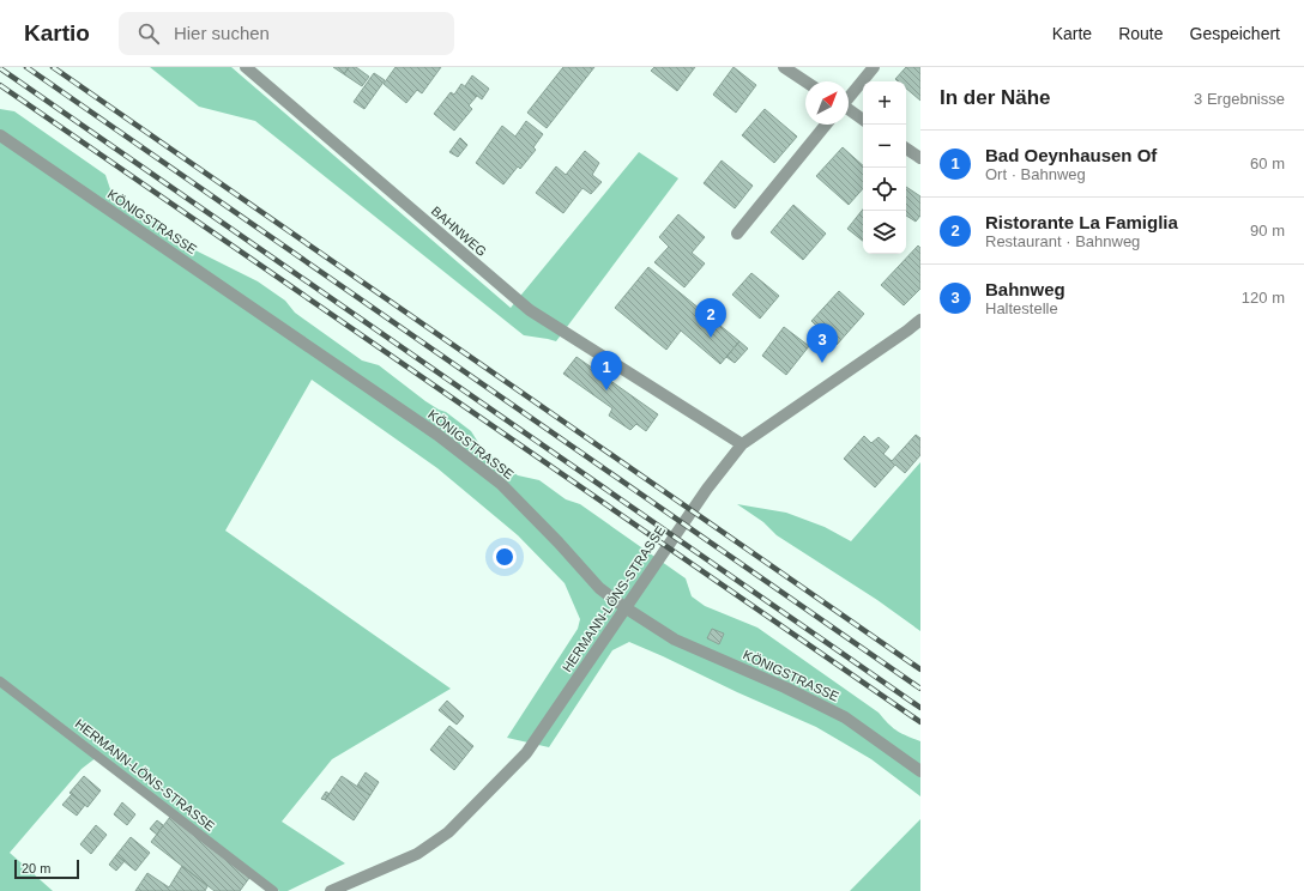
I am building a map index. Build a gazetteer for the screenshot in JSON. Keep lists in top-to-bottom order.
{
  "streets": {
    "street": ["KÖNIGSTRASSE", "BAHNWEG", "HERMANN-LÖNS-STRASSE"]
  },
  "crossings": [
    ["KÖNIGSTRASSE", "HERMANN-LÖNS-STRASSE"],
    ["BAHNWEG", "HERMANN-LÖNS-STRASSE"]
  ],
  "scale_bar": "20 m",
  "north": "top right",
  "page": {
    "header": "Kartio",
    "search": "Hier suchen",
    "nav": ["Karte", "Route", "Gespeichert"],
    "heading": ["In der Nähe", "3 Ergebnisse"],
    "map_buttons": ["+", "−"],
    "list": [
      {
        "mark": "1",
        "name": "Bad Oeynhausen Of",
        "note": "Ort · Bahnweg",
        "value": "60 m"
      },
      {
        "mark": "2",
        "name": "Ristorante La Famiglia",
        "note": "Restaurant · Bahnweg",
        "value": "90 m"
      },
      {
        "mark": "3",
        "name": "Bahnweg",
        "note": "Haltestelle",
        "value": "120 m"
      }
    ],
    "pins": ["2", "3", "1"],
    "scale": "20 m"
  }
}
